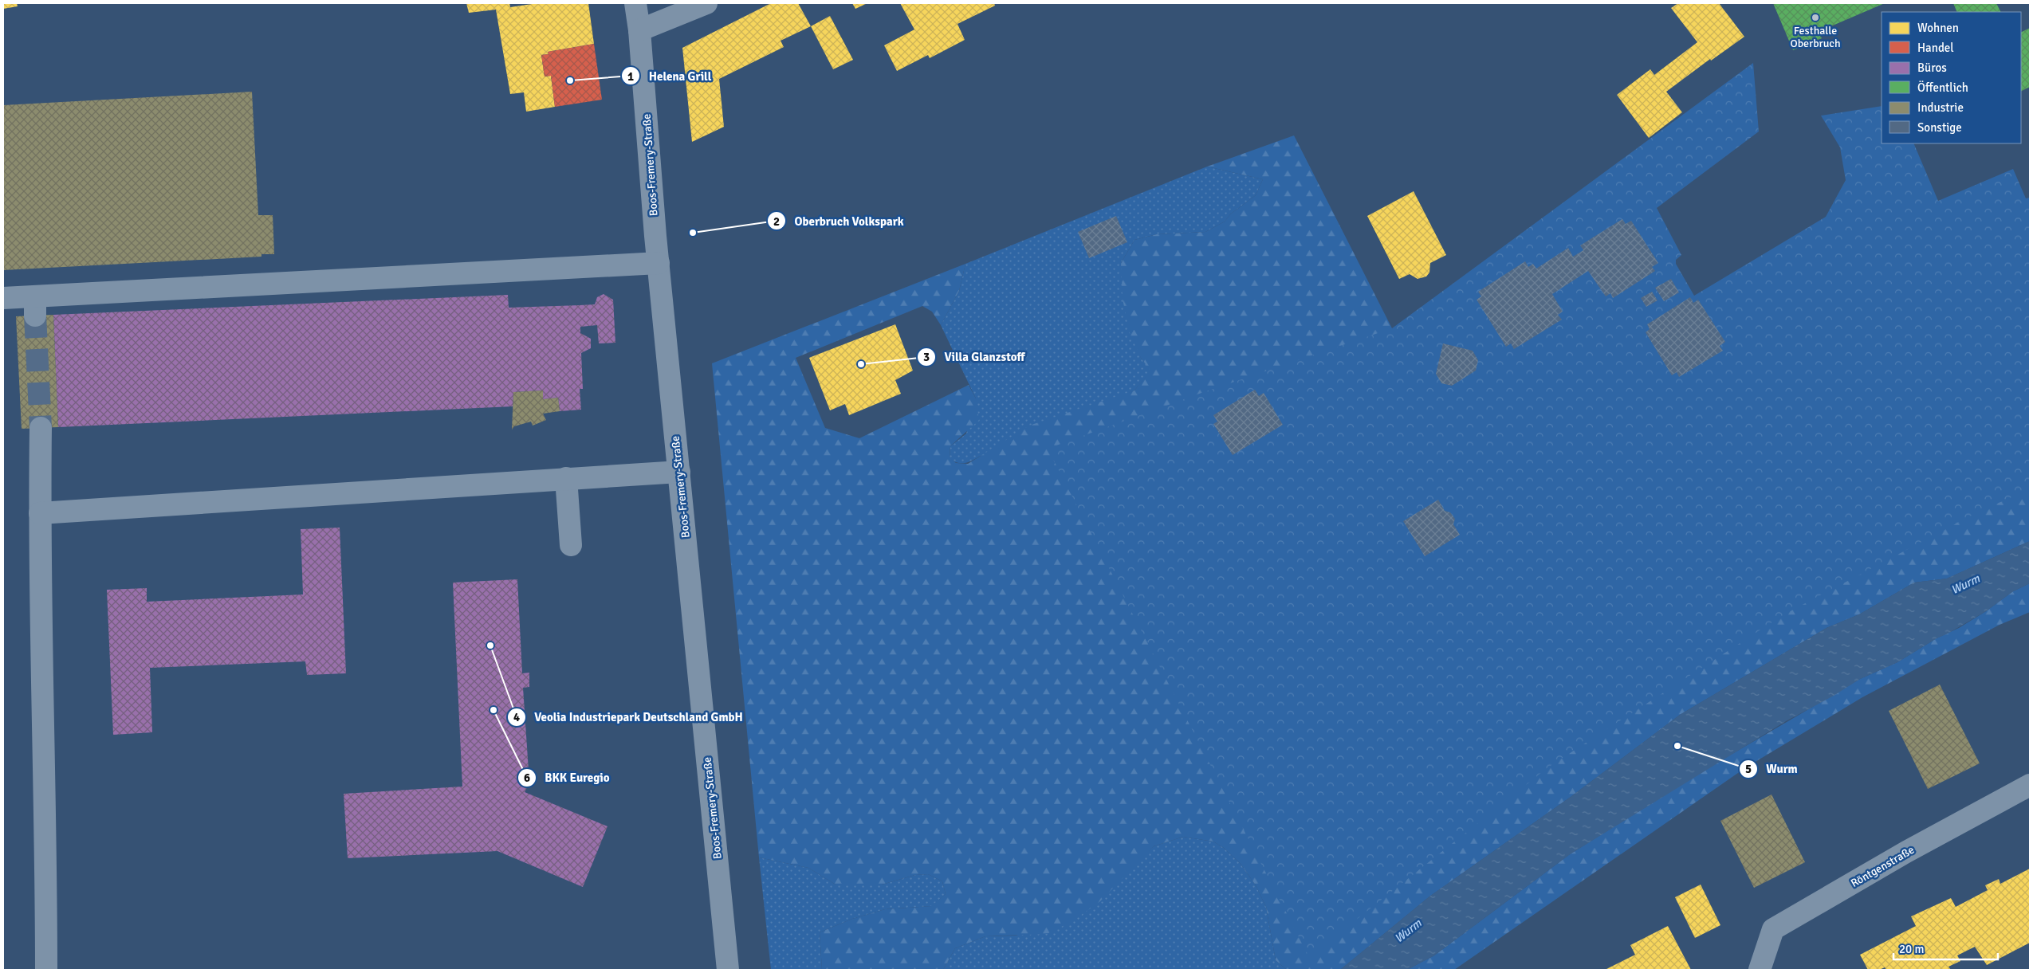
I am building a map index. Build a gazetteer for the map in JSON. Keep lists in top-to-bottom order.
{
  "streets": {
    "street": ["Boos-Fremery-Straße", "Röntgenstraße"]
  },
  "water": ["Wurm"],
  "places": [
    "Festhalle Oberbruch",
    "Helena Grill",
    "Oberbruch Volkspark",
    "Villa Glanzstoff",
    "Veolia Industriepark Deutschland GmbH",
    "BKK Euregio",
    "Wurm"
  ],
  "legend": [
    "Wohnen",
    "Handel",
    "Büros",
    "Öffentlich",
    "Industrie",
    "Sonstige"
  ],
  "scale_bar": "20 m"
}
